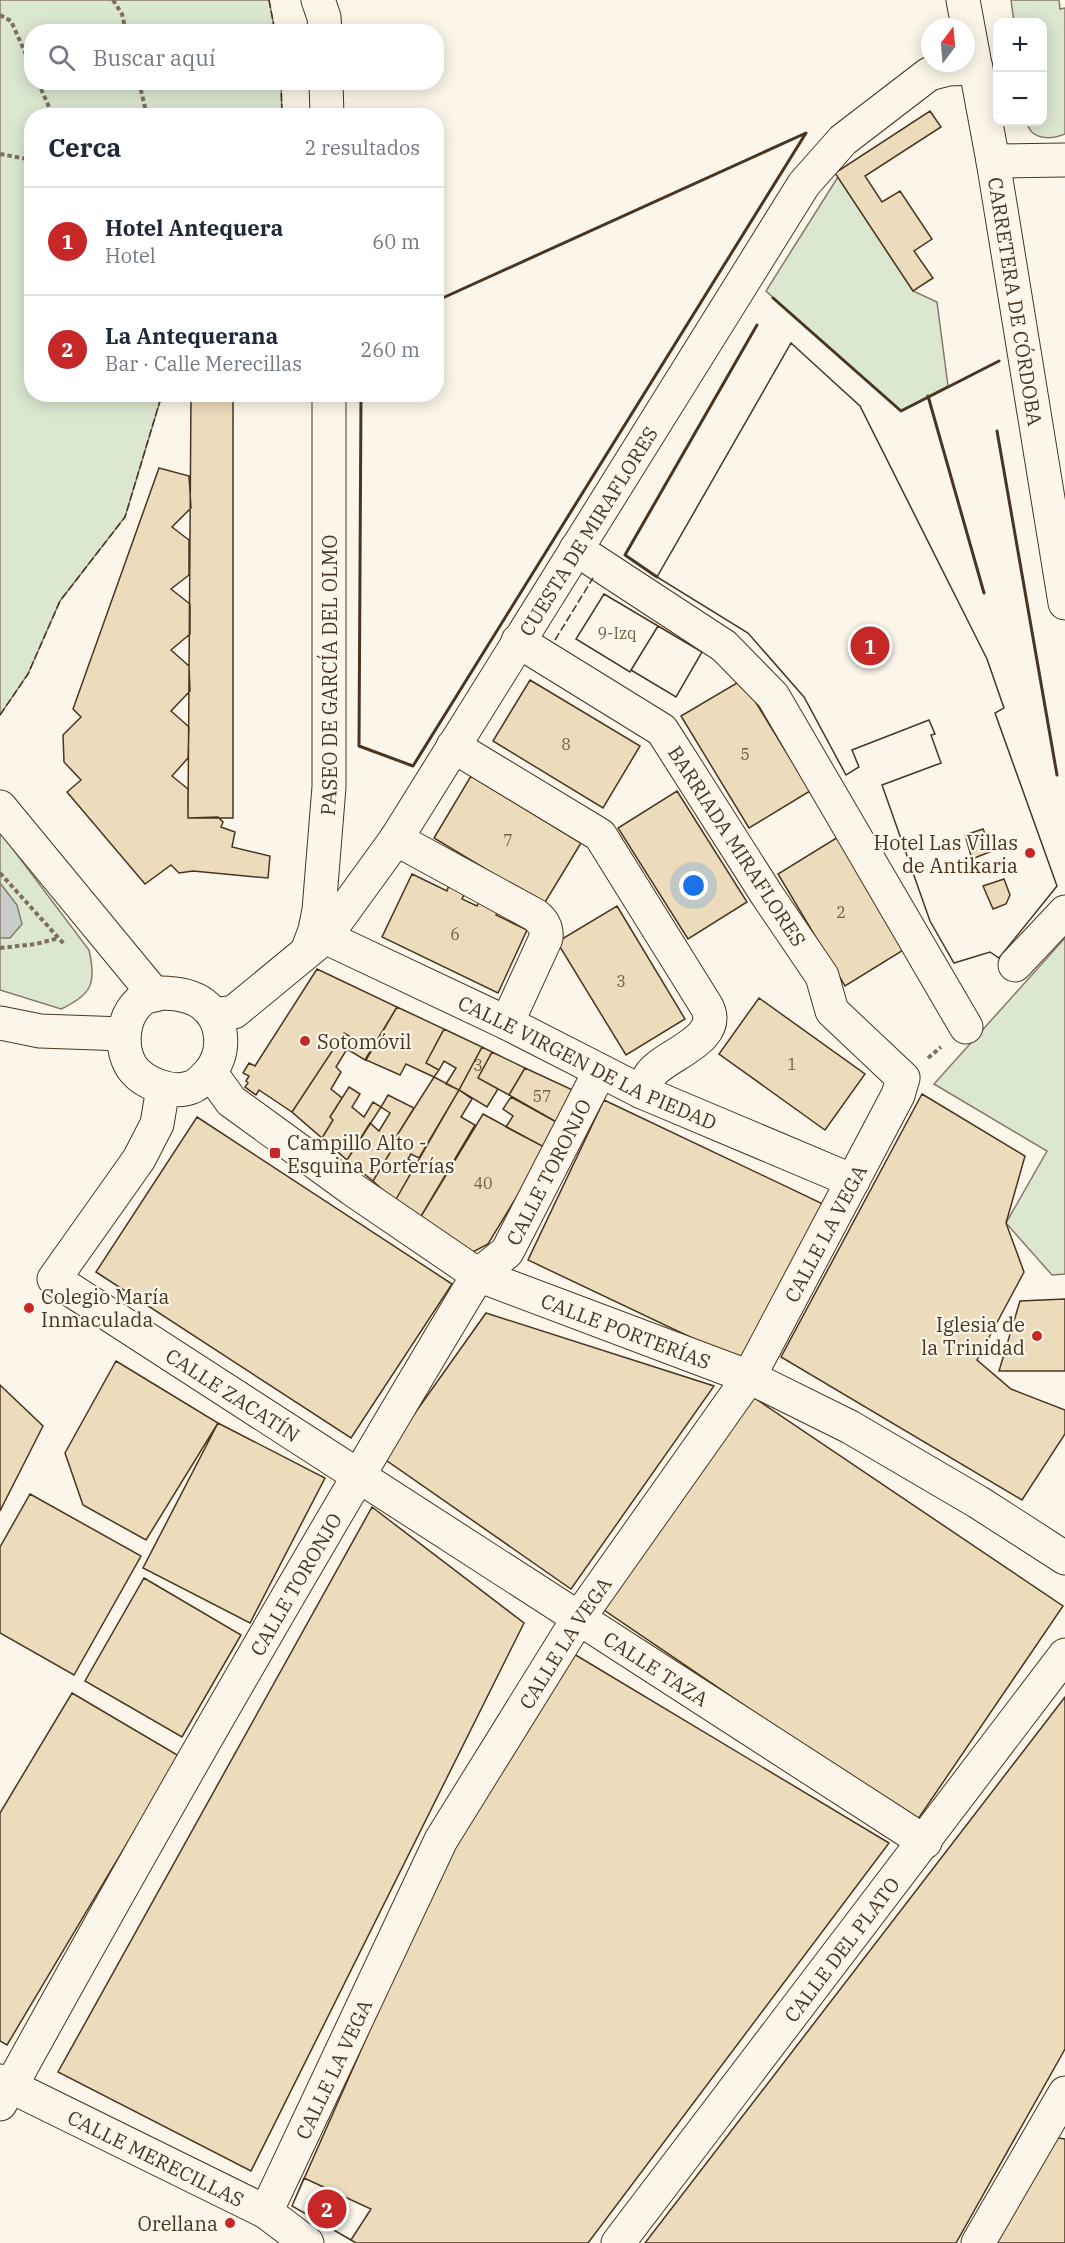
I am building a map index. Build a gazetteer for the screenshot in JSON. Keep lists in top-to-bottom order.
{
  "streets": {
    "street": [
      "CARRETERA DE CÓRDOBA",
      "CUESTA DE MIRAFLORES",
      "PASEO DE GARCÍA DEL OLMO",
      "BARRIADA MIRAFLORES",
      "CALLE VIRGEN DE LA PIEDAD",
      "CALLE TORONJO",
      "CALLE LA VEGA",
      "CALLE PORTERÍAS",
      "CALLE ZACATÍN",
      "CALLE TAZA",
      "CALLE DEL PLATO",
      "CALLE MERECILLAS"
    ]
  },
  "crossings": [
    ["CARRETERA DE CÓRDOBA", "CUESTA DE MIRAFLORES"],
    ["CUESTA DE MIRAFLORES", "PASEO DE GARCÍA DEL OLMO"],
    ["CUESTA DE MIRAFLORES", "BARRIADA MIRAFLORES"],
    ["CUESTA DE MIRAFLORES", "CALLE VIRGEN DE LA PIEDAD"],
    ["CUESTA DE MIRAFLORES", "CALLE PORTERÍAS"],
    ["CUESTA DE MIRAFLORES", "CALLE ZACATÍN"],
    ["PASEO DE GARCÍA DEL OLMO", "CALLE VIRGEN DE LA PIEDAD"],
    ["BARRIADA MIRAFLORES", "CALLE LA VEGA"],
    ["CALLE VIRGEN DE LA PIEDAD", "CALLE TORONJO"],
    ["CALLE VIRGEN DE LA PIEDAD", "CALLE LA VEGA"],
    ["CALLE TORONJO", "CALLE PORTERÍAS"],
    ["CALLE TORONJO", "CALLE ZACATÍN"],
    ["CALLE TORONJO", "CALLE TAZA"],
    ["CALLE TORONJO", "CALLE MERECILLAS"],
    ["CALLE LA VEGA", "CALLE PORTERÍAS"],
    ["CALLE LA VEGA", "CALLE TAZA"],
    ["CALLE LA VEGA", "CALLE MERECILLAS"],
    ["CALLE PORTERÍAS", "CALLE ZACATÍN"],
    ["CALLE ZACATÍN", "CALLE TAZA"],
    ["CALLE TAZA", "CALLE DEL PLATO"]
  ],
  "places": {
    "other": [
      "Hotel Las Villas de Antikaria",
      "Sotomóvil",
      "Colegio María Inmaculada",
      "Iglesia de la Trinidad",
      "Orellana"
    ],
    "transit": ["Campillo Alto - Esquina Porterías"]
  },
  "house_numbers": [
    "9-Izq",
    "8",
    "5",
    "7",
    "2",
    "6",
    "3",
    "1",
    "3",
    "57",
    "40"
  ],
  "north": "top",
  "page": {
    "map_buttons": ["+", "−"],
    "search": "Buscar aquí",
    "heading": ["Cerca", "2 resultados"],
    "list": [
      {
        "mark": "1",
        "name": "Hotel Antequera",
        "note": "Hotel",
        "value": "60 m"
      },
      {
        "mark": "2",
        "name": "La Antequerana",
        "note": "Bar · Calle Merecillas",
        "value": "260 m"
      }
    ],
    "pins": ["1", "2"]
  }
}
